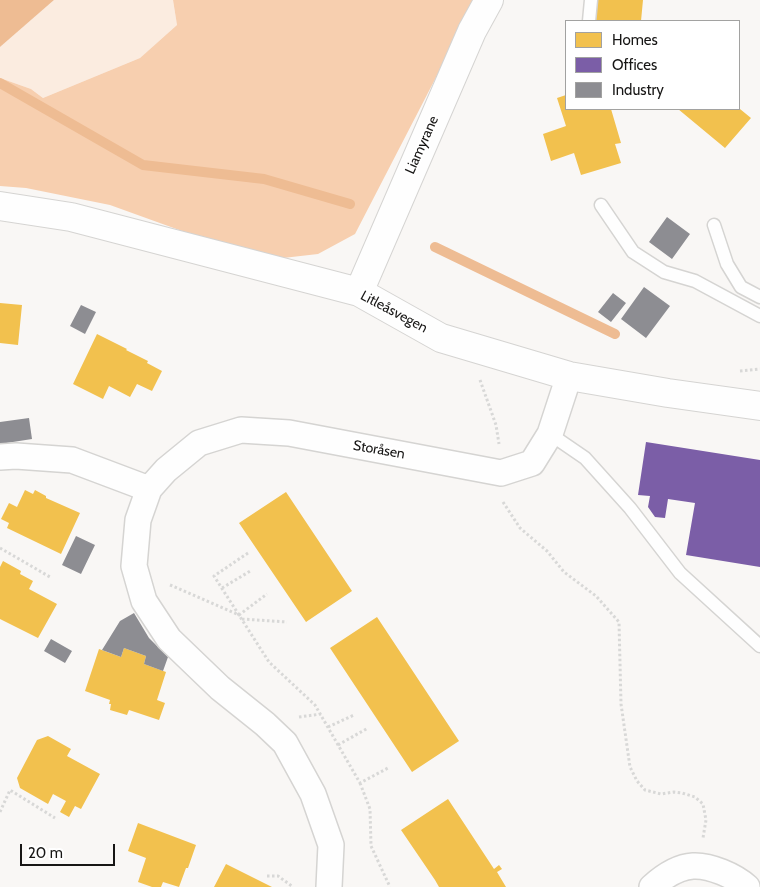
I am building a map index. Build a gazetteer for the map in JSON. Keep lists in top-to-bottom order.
{
  "streets": {
    "street": ["Liamyrane", "Litleåsvegen", "Storåsen"]
  },
  "crossings": [
    ["Liamyrane", "Litleåsvegen"],
    ["Litleåsvegen", "Storåsen"]
  ],
  "legend": ["Homes", "Offices", "Industry"],
  "scale_bar": "20 m"
}
